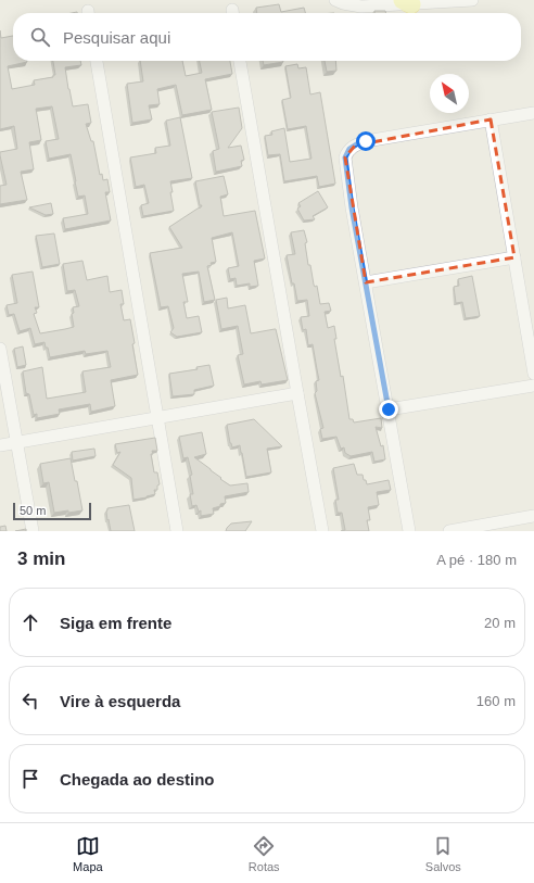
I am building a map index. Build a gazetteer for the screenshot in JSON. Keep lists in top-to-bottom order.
{
  "scale_bar": "50 m",
  "north": "top left",
  "page": {
    "search": "Pesquisar aqui",
    "scale": "50 m",
    "heading": ["3 min", "A pé · 180 m"],
    "list": [
      ["Siga em frente", "20 m"],
      ["Vire à esquerda", "160 m"],
      "Chegada ao destino"
    ],
    "nav": ["Mapa", "Rotas", "Salvos"]
  }
}
